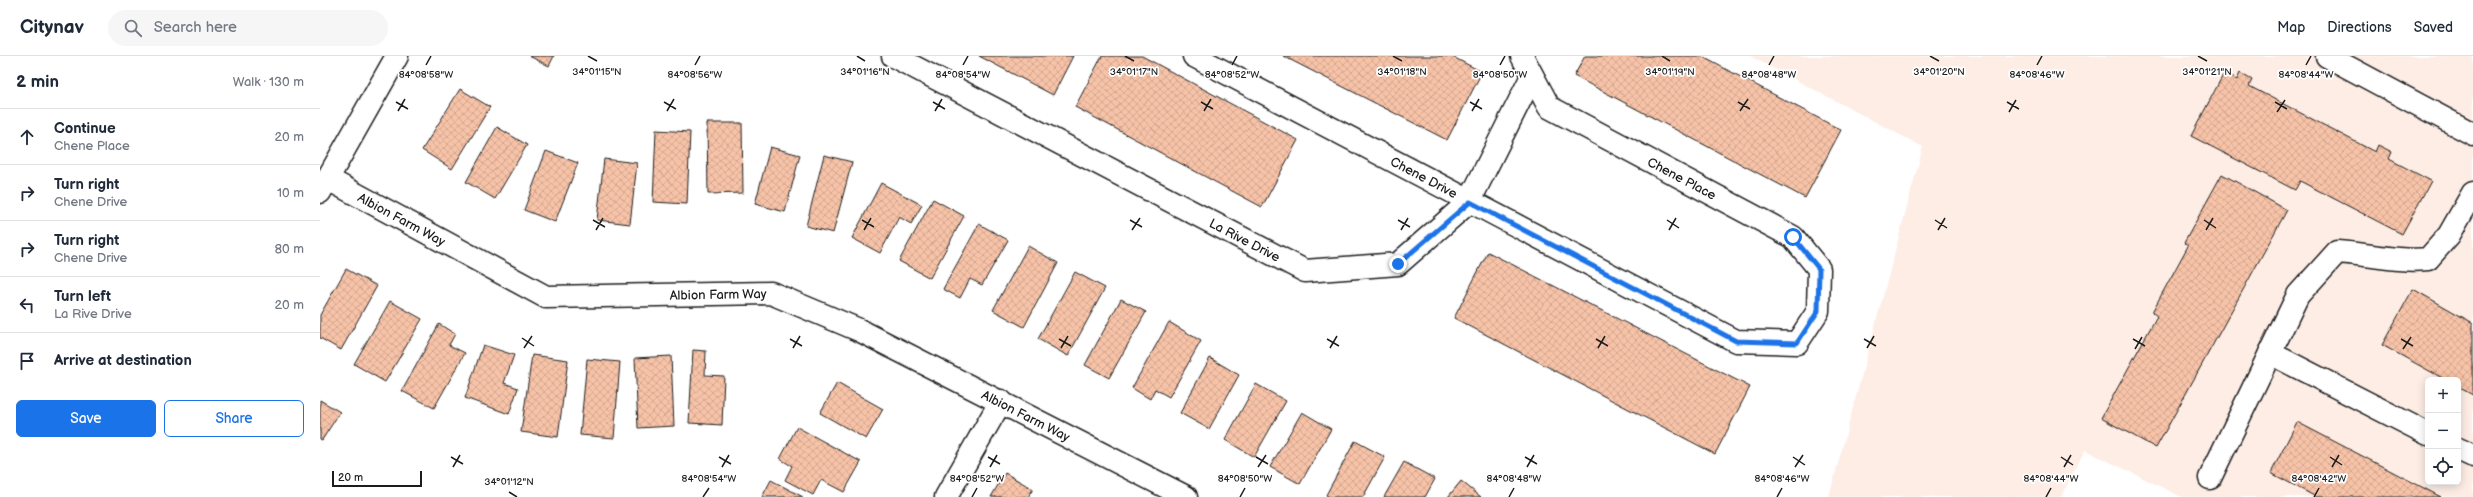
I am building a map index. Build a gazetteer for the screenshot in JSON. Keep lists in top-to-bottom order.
{
  "streets": {
    "street": [
      "Chene Drive",
      "Chene Place",
      "Albion Farm Way",
      "La Rive Drive"
    ]
  },
  "crossings": [
    ["Chene Drive", "Chene Place"],
    ["Chene Drive", "La Rive Drive"],
    ["Chene Place", "La Rive Drive"]
  ],
  "scale_bar": "20 m",
  "page": {
    "header": "Citynav",
    "search": "Search here",
    "nav": ["Map", "Directions", "Saved"],
    "heading": ["2 min", "Walk · 130 m"],
    "list": [
      ["Continue", "Chene Place", "20 m"],
      ["Turn right", "Chene Drive", "10 m"],
      ["Turn right", "Chene Drive", "80 m"],
      ["Turn left", "La Rive Drive", "20 m"],
      "Arrive at destination"
    ],
    "map_buttons": ["+", "−"],
    "buttons": ["Save", "Share"],
    "scale": "20 m"
  },
  "coordinates": [
    "34°01'15\"N",
    "34°01'17\"N",
    "34°01'18\"N",
    "34°01'21\"N",
    "34°01'16\"N",
    "34°01'19\"N",
    "34°01'20\"N",
    "84°08'56\"W",
    "84°08'54\"W",
    "84°08'52\"W",
    "84°08'50\"W",
    "84°08'48\"W",
    "84°08'46\"W",
    "84°08'44\"W",
    "84°08'58\"W",
    "84°08'42\"W",
    "34°01'12\"N"
  ]
}
